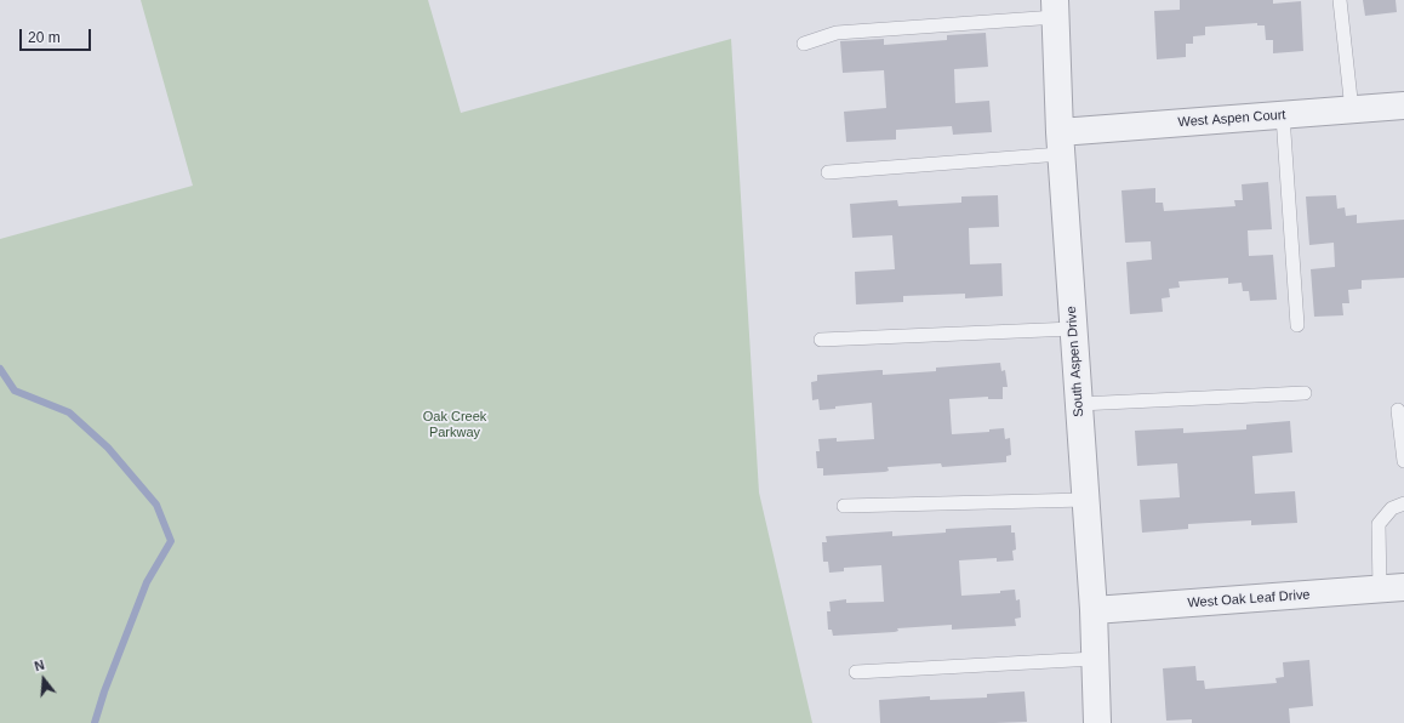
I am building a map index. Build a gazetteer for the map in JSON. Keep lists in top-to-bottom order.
{
  "streets": {
    "street": ["West Aspen Court", "South Aspen Drive", "West Oak Leaf Drive"]
  },
  "crossings": [
    ["West Aspen Court", "South Aspen Drive"],
    ["South Aspen Drive", "West Oak Leaf Drive"]
  ],
  "parks": ["Oak Creek Parkway"],
  "scale_bar": "20 m",
  "north": "top"
}
